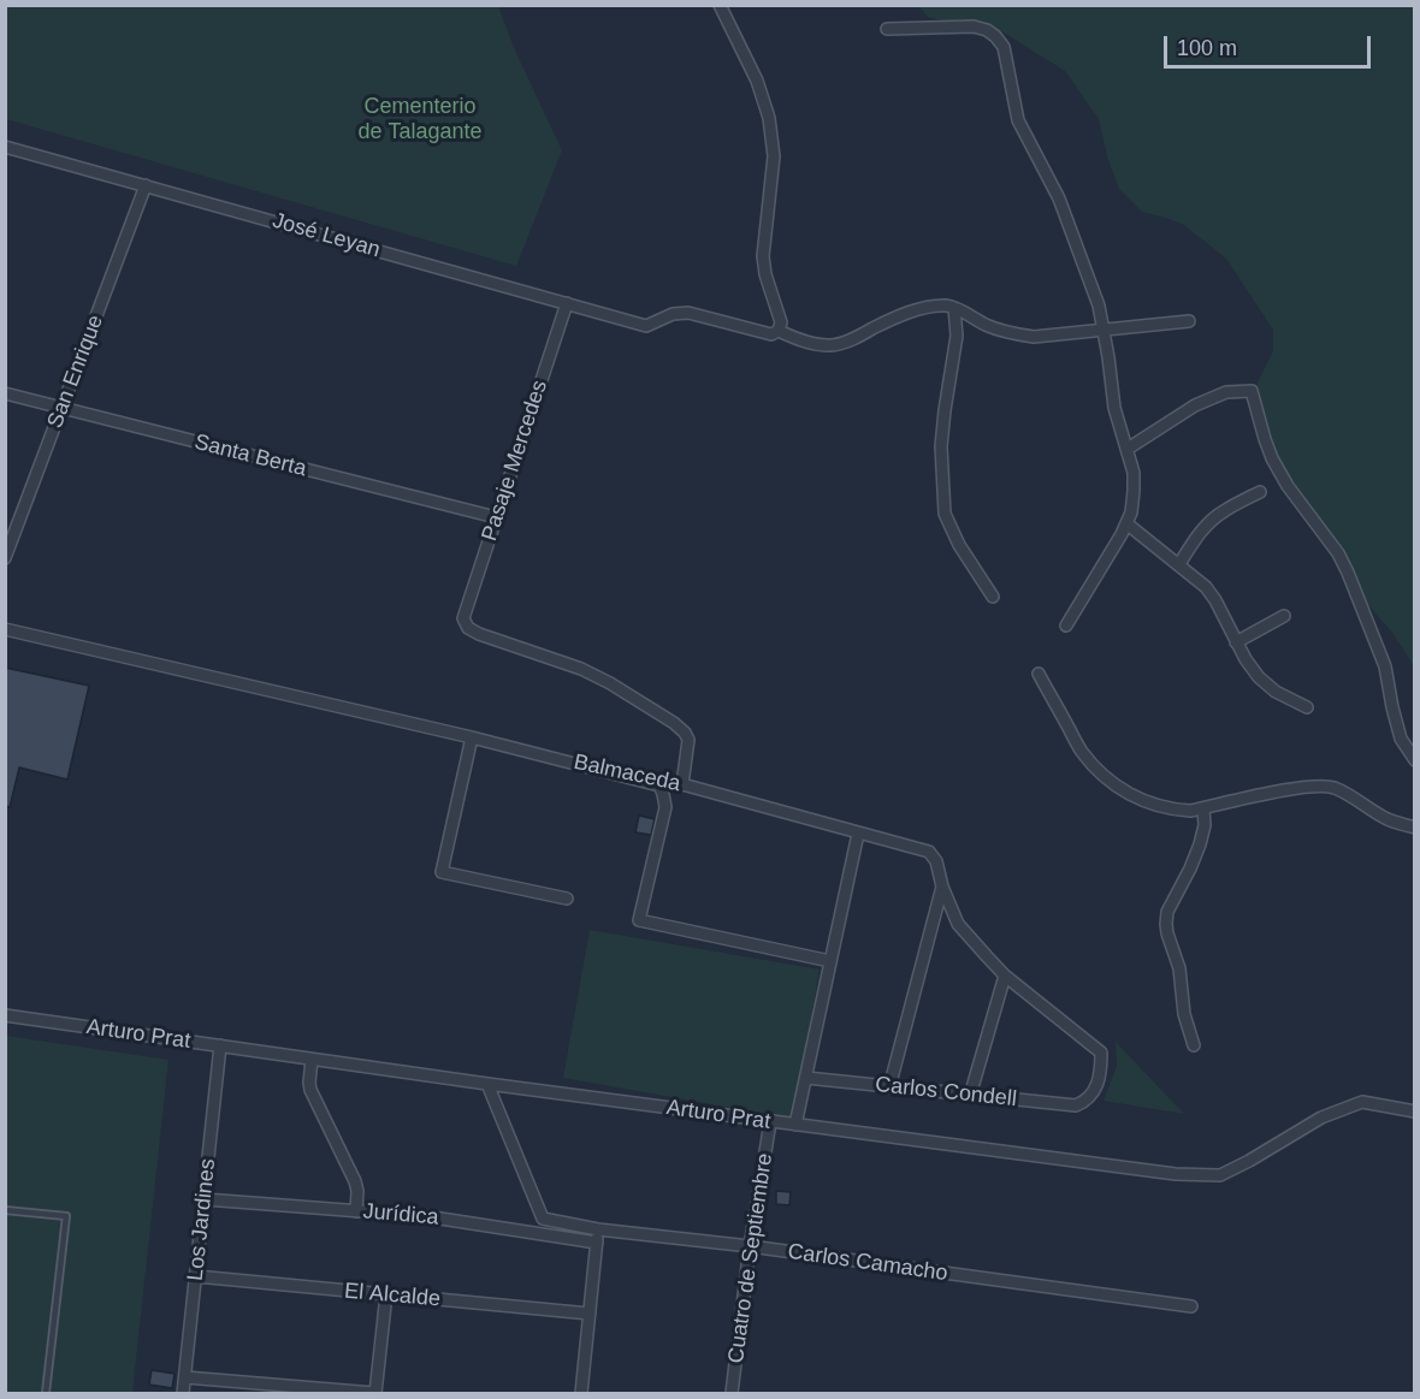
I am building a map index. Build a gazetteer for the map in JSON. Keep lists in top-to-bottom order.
{
  "streets": {
    "street": [
      "José Leyan",
      "San Enrique",
      "Santa Berta",
      "Pasaje Mercedes",
      "Balmaceda",
      "Arturo Prat",
      "Carlos Condell",
      "Jurídica",
      "Los Jardines",
      "Cuatro de Septiembre",
      "Carlos Camacho",
      "El Alcalde"
    ]
  },
  "crossings": [
    ["José Leyan", "San Enrique"],
    ["José Leyan", "Pasaje Mercedes"],
    ["San Enrique", "Santa Berta"],
    ["Santa Berta", "Pasaje Mercedes"],
    ["Pasaje Mercedes", "Balmaceda"],
    ["Balmaceda", "Carlos Condell"],
    ["Arturo Prat", "Los Jardines"],
    ["Arturo Prat", "Cuatro de Septiembre"],
    ["Arturo Prat", "Carlos Camacho"],
    ["Jurídica", "Los Jardines"],
    ["Los Jardines", "El Alcalde"],
    ["Cuatro de Septiembre", "Carlos Camacho"]
  ],
  "parks": ["Cementerio de Talagante"],
  "scale_bar": "100 m"
}
